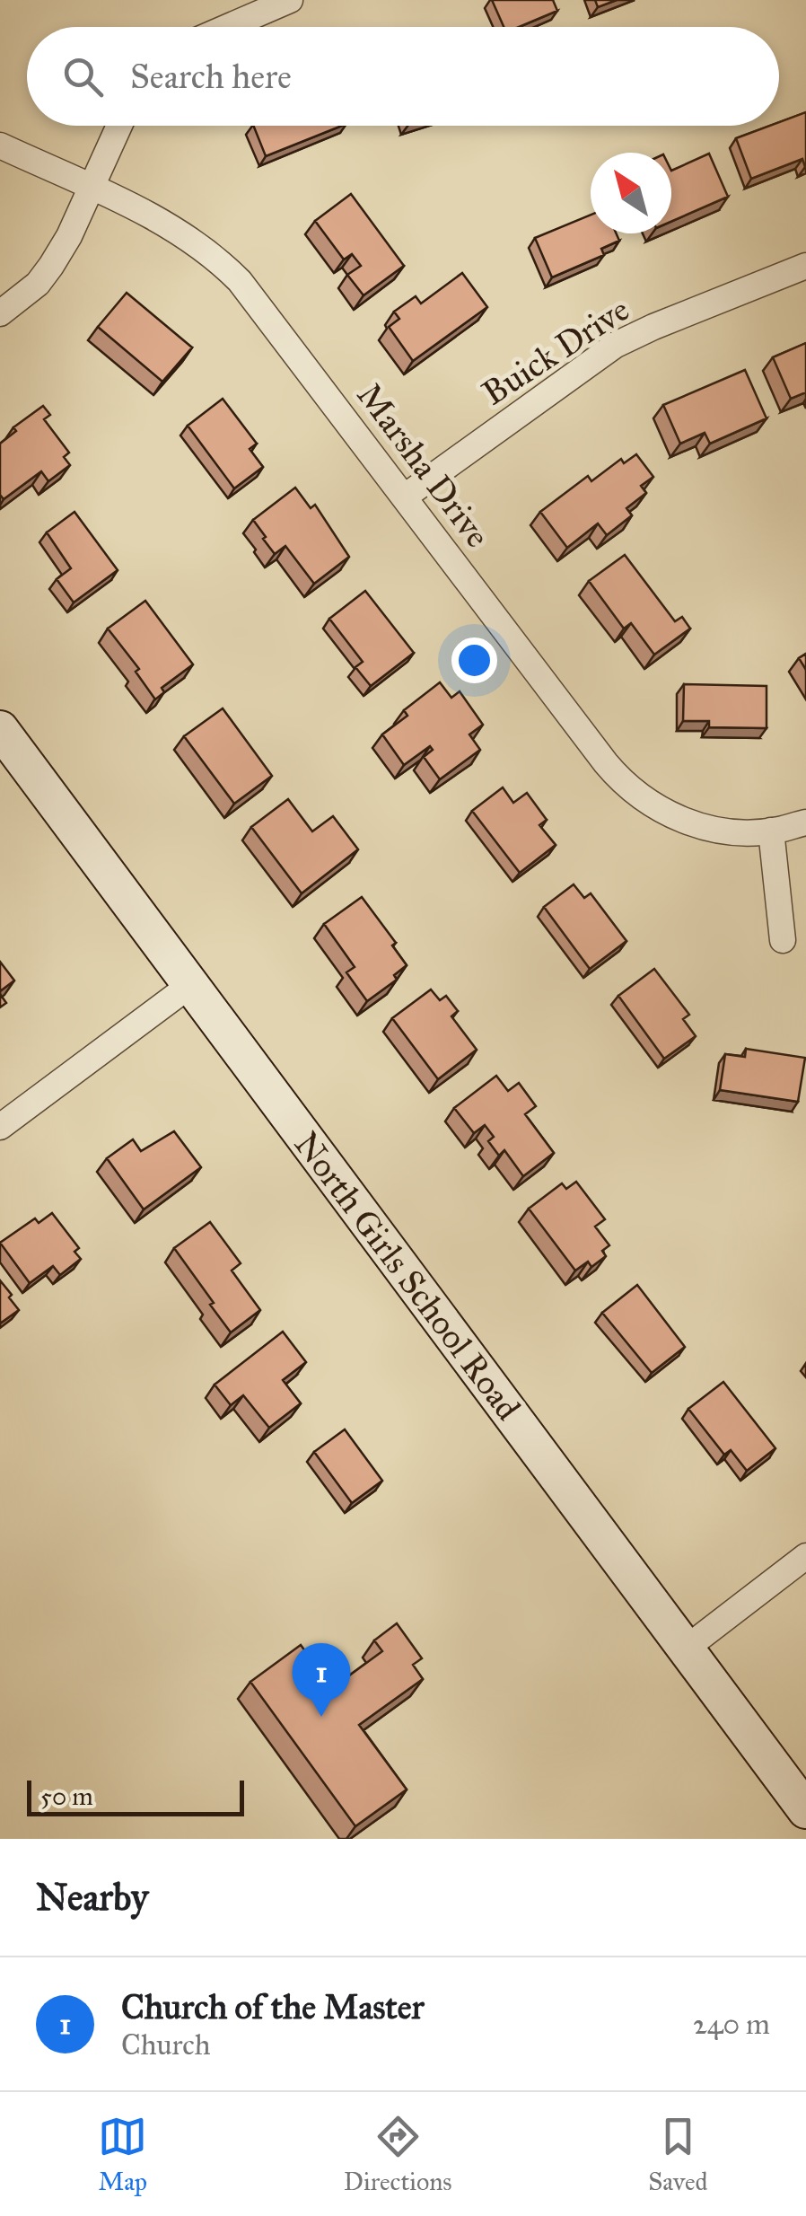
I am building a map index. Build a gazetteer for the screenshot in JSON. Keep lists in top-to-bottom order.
{
  "streets": {
    "main road": ["North Girls School Road"],
    "street": ["Buick Drive", "Marsha Drive"]
  },
  "crossings": [
    ["Buick Drive", "Marsha Drive"]
  ],
  "scale_bar": "50 m",
  "north": "top left",
  "page": {
    "search": "Search here",
    "pins": "1",
    "scale": "50 m",
    "heading": "Nearby",
    "list": [
      {
        "mark": "1",
        "name": "Church of the Master",
        "note": "Church",
        "value": "240 m"
      }
    ],
    "nav": ["Map", "Directions", "Saved"]
  }
}
